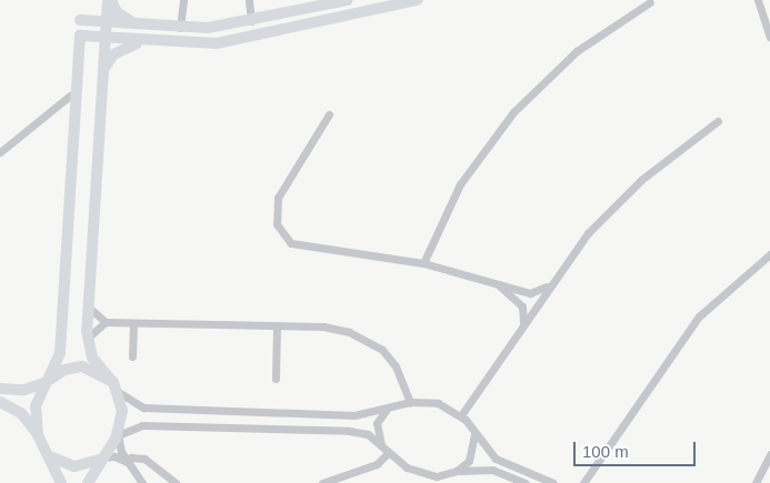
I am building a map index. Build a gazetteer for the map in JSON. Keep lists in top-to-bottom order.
{
  "scale_bar": "100 m"
}
